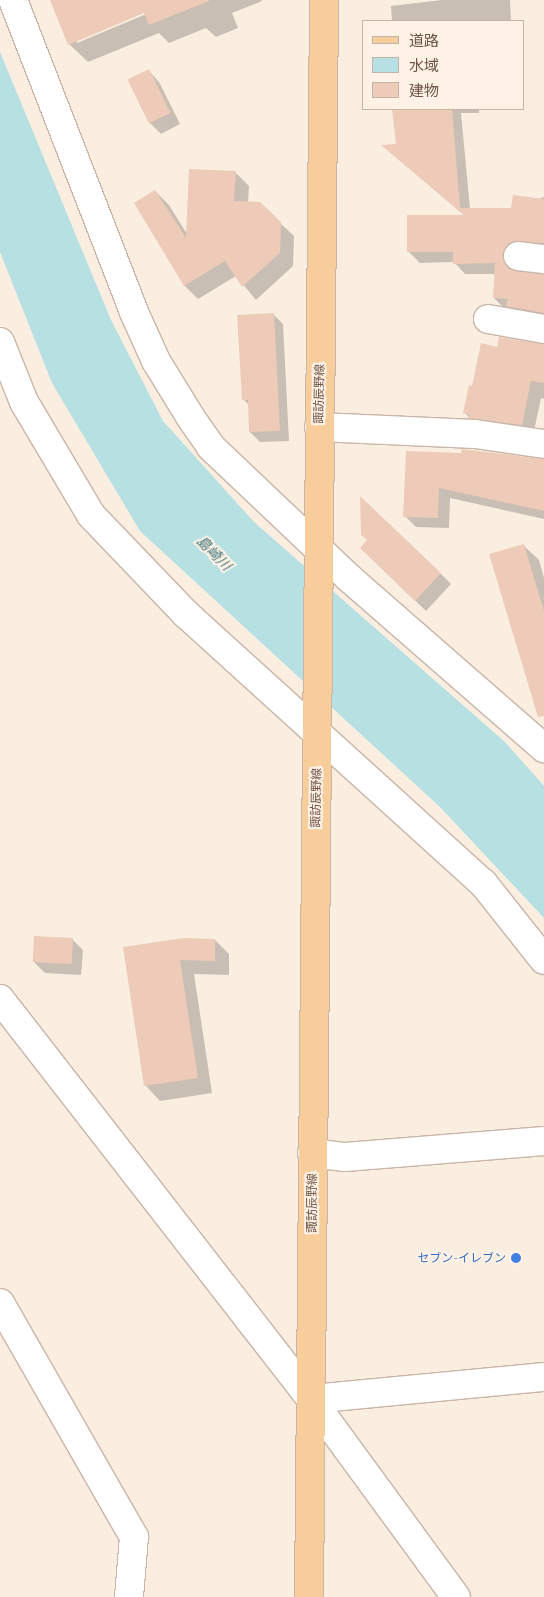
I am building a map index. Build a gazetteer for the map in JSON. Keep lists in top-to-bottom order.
{
  "streets": {
    "main road": ["諏訪辰野線"]
  },
  "water": ["島崎川"],
  "places": ["セブン-イレブン"],
  "legend": ["道路", "水域", "建物"]
}
